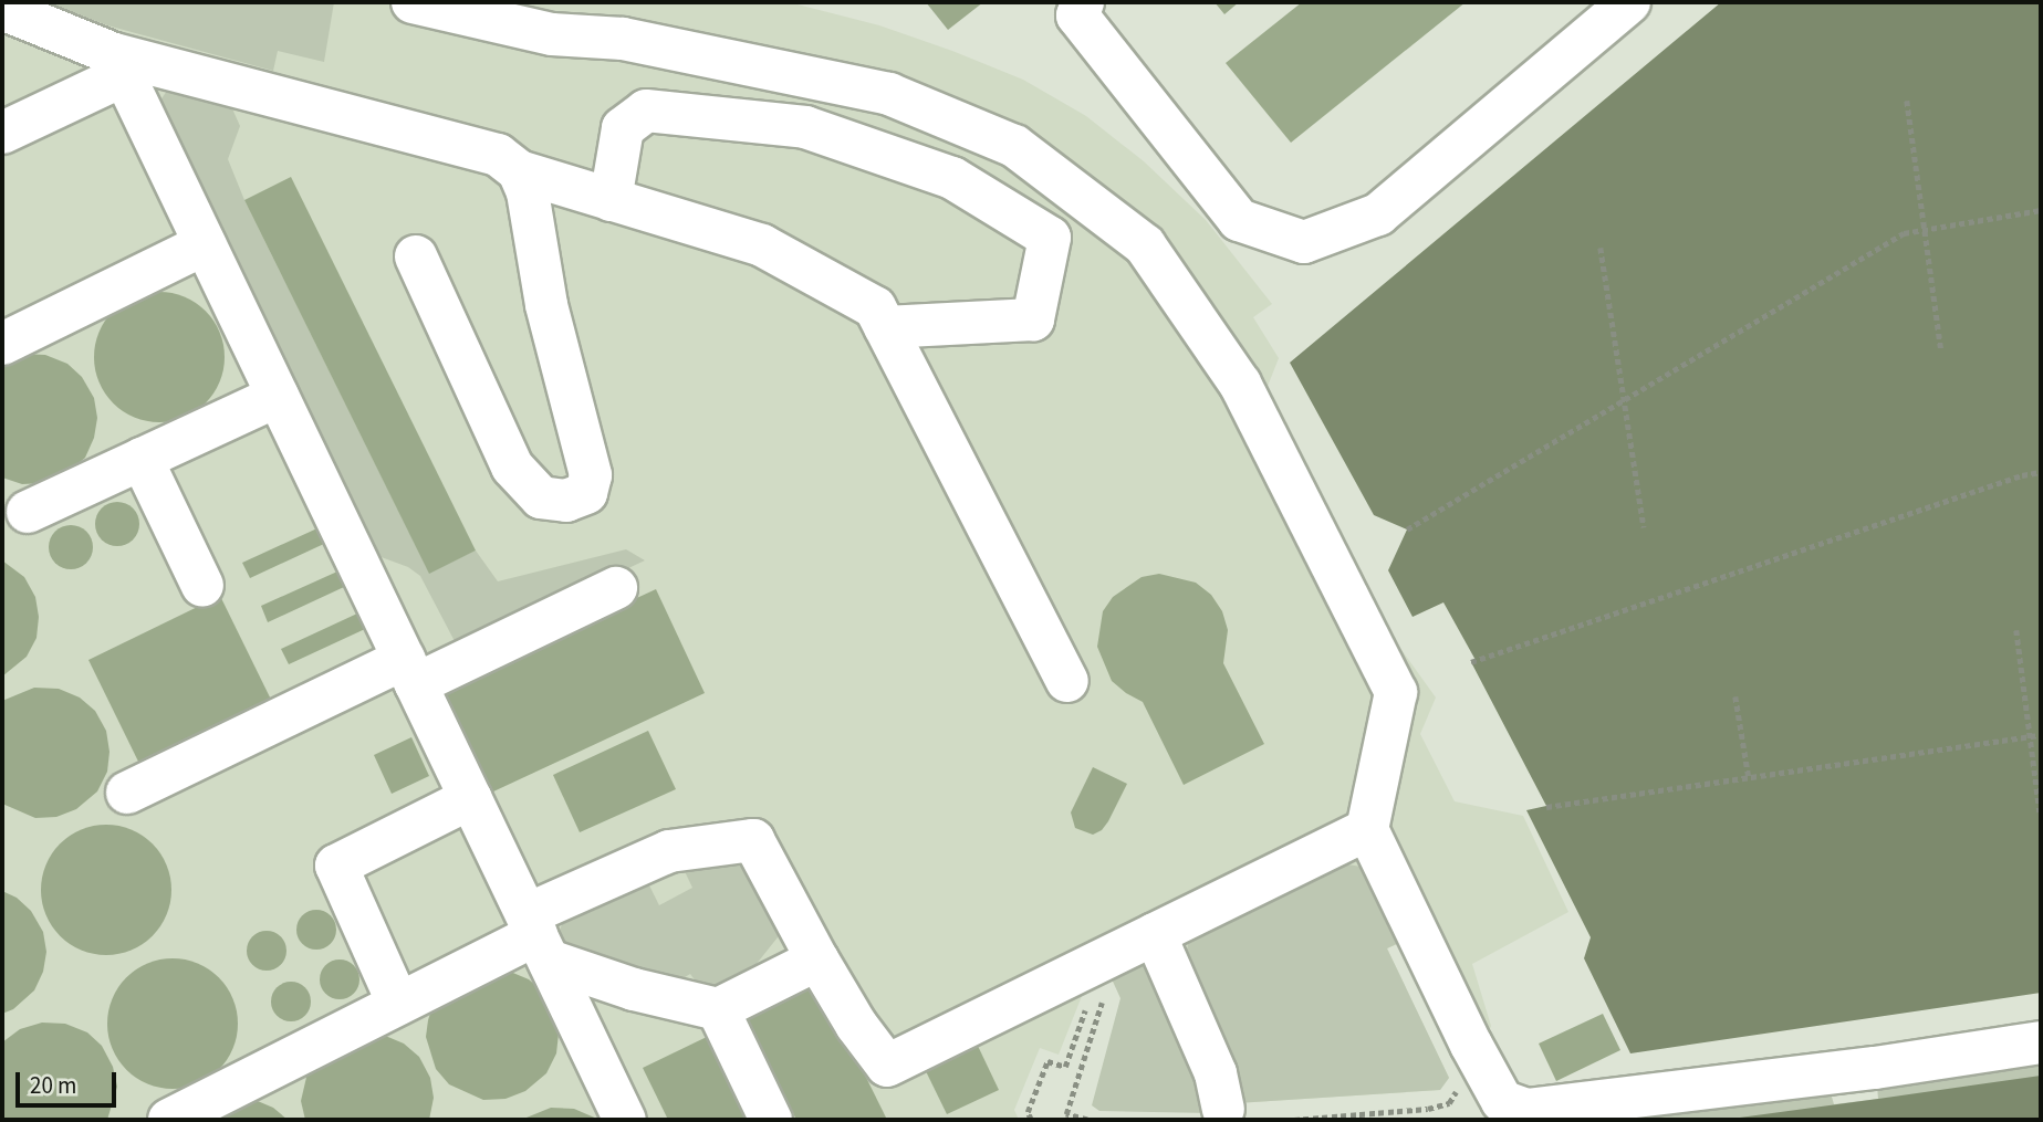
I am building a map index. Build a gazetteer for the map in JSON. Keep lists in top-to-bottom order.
{
  "scale_bar": "20 m"
}
